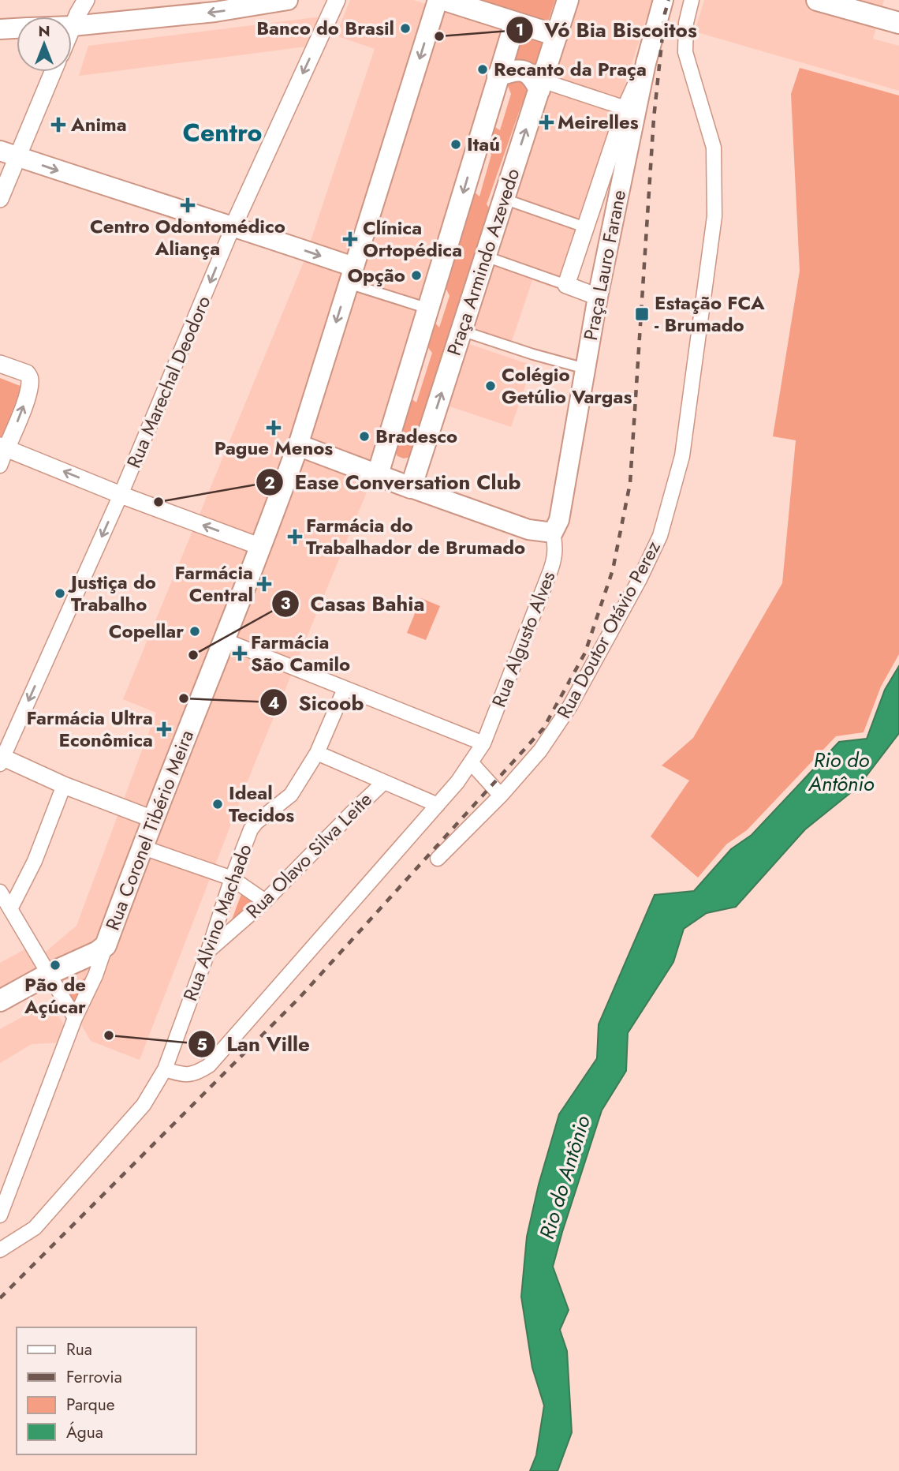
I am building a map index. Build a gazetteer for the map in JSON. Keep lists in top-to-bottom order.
{
  "streets": {
    "main road": ["Praça Armindo Azevedo", "Praça Lauro Farane", "Rua Coronel Tibério Meira"],
    "street": [
      "Rua Marechal Deodoro",
      "Rua Doutor Otávio Perez",
      "Rua Algusto Alves",
      "Rua Olavo Silva Leite",
      "Rua Alvino Machado"
    ]
  },
  "crossings": [
    ["Praça Lauro Farane", "Rua Algusto Alves"],
    ["Rua Olavo Silva Leite", "Rua Alvino Machado"]
  ],
  "one_way": ["Rua Marechal Deodoro"],
  "districts": ["Centro"],
  "water": ["Rio do Antônio"],
  "places": {
    "other": [
      "Banco do Brasil",
      "Vó Bia Biscoitos",
      "Recanto da Praça",
      "Itaú",
      "Opção",
      "Colégio Getúlio Vargas",
      "Bradesco",
      "Ease Conversation Club",
      "Justiça do Trabalho",
      "Copellar",
      "Casas Bahia",
      "Sicoob",
      "Ideal Tecidos",
      "Pão de Açúcar",
      "Lan Ville"
    ],
    "health": [
      "Meirelles",
      "Anima",
      "Centro Odontomédico Aliança",
      "Clínica Ortopédica",
      "Pague Menos",
      "Farmácia do Trabalhador de Brumado",
      "Farmácia Central",
      "Farmácia São Camilo",
      "Farmácia Ultra Econômica"
    ],
    "transit": ["Estação FCA - Brumado"]
  },
  "legend": [
    "Rua",
    "Ferrovia",
    "Parque",
    "Água"
  ],
  "north": "top"
}
